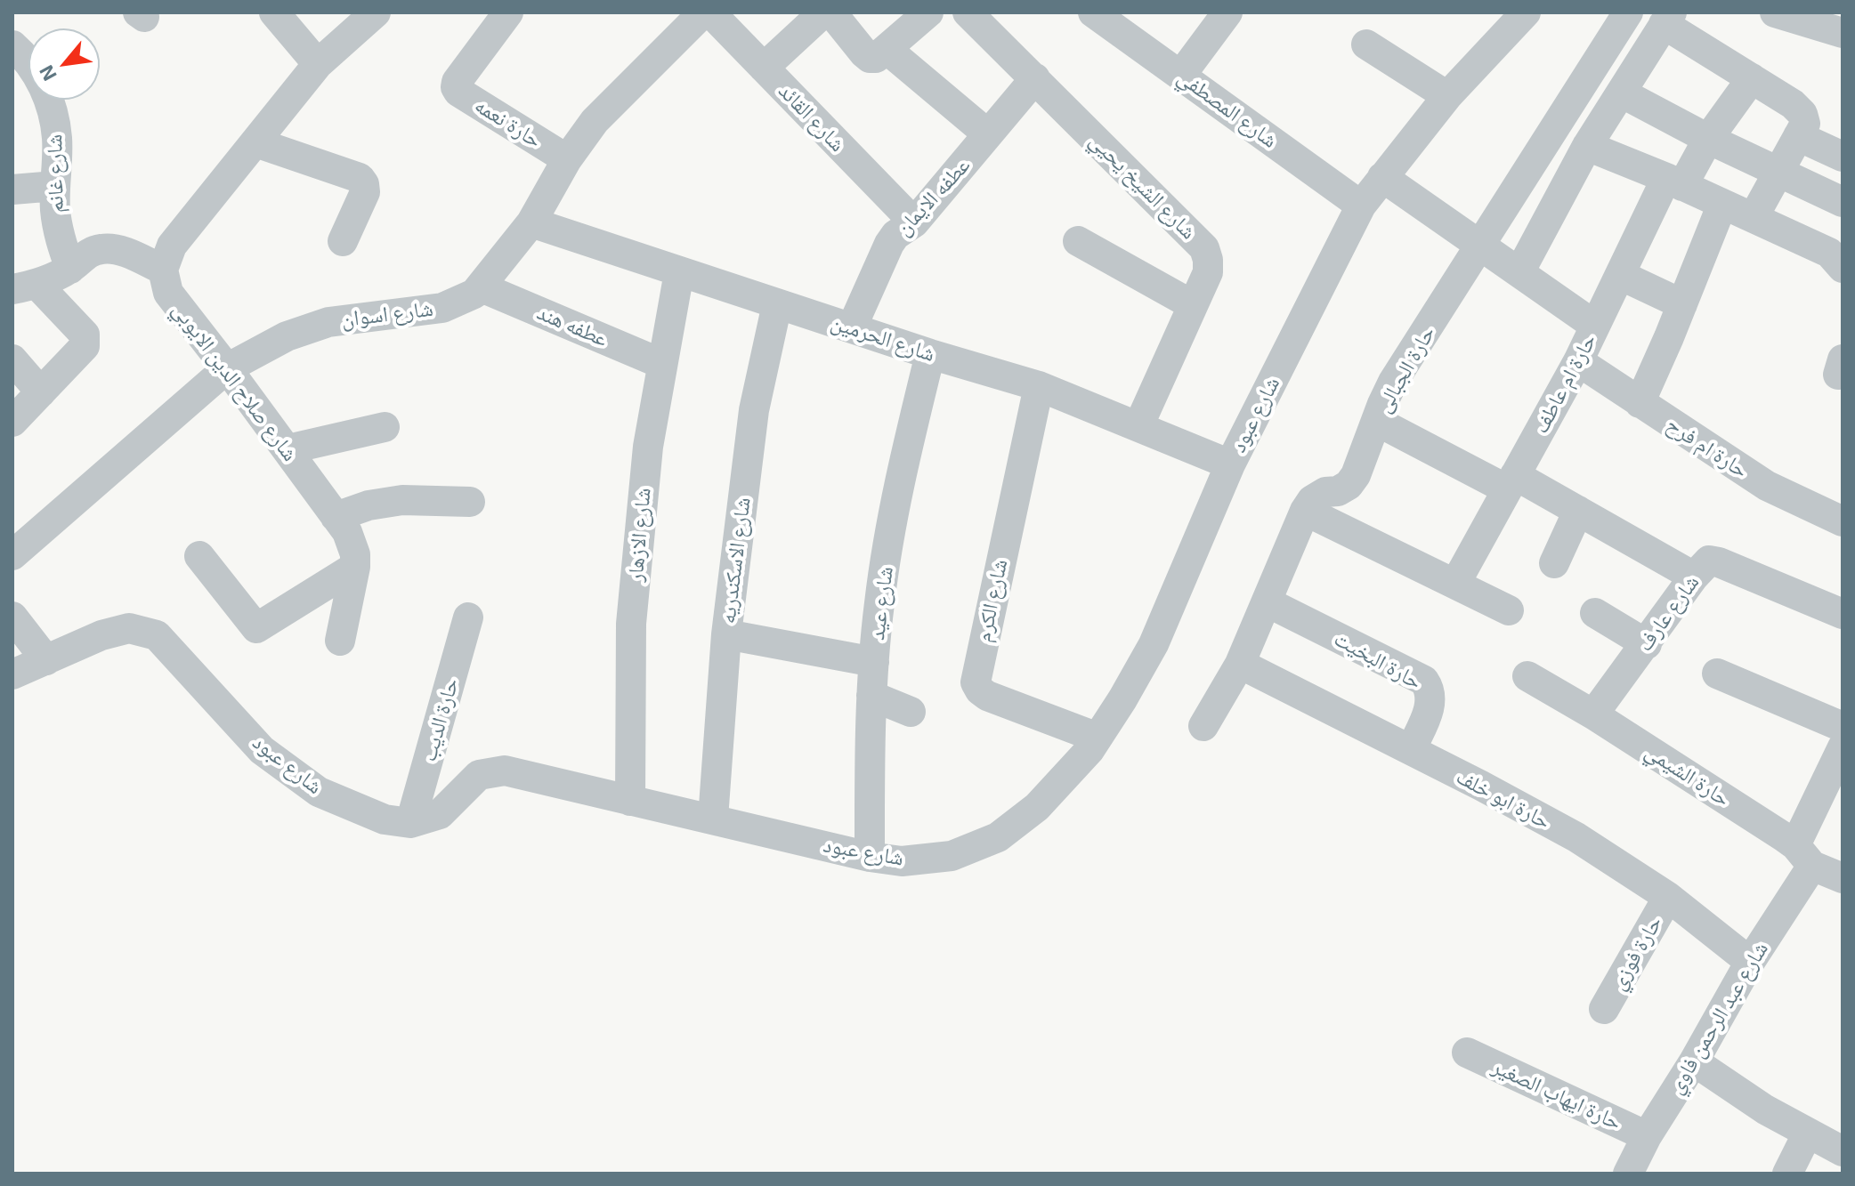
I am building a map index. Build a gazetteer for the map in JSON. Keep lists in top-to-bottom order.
{
  "streets": {
    "street": [
      "شارع المصطفي",
      "شارع القائد",
      "حارة نعمه",
      "شارع غانم",
      "شارع الشيخ يحيي",
      "عطفه الايمان",
      "شارع اسوان",
      "عطفه هند",
      "شارع الحرمين",
      "حارة الجبالى",
      "شارع صلاح الدين الايوبي",
      "حارة ام عاطف",
      "شارع عبود",
      "حارة ام فرح",
      "شارع الازهار",
      "شارع الاسكندريه",
      "شارع الكرم",
      "شارع عيد",
      "شارع عارف",
      "حارة البخيت",
      "حارة الديب",
      "حارة الشيمي",
      "حارة ابو خلف",
      "حارة فوزي",
      "شارع عبد الرحمن فاوي",
      "حارة ايهاب الصغير"
    ]
  },
  "crossings": [
    ["شارع المصطفي", "شارع عبود"],
    ["شارع القائد", "عطفه الايمان"],
    ["حارة نعمه", "شارع اسوان"],
    ["شارع الشيخ يحيي", "عطفه الايمان"],
    ["شارع الشيخ يحيي", "شارع الحرمين"],
    ["عطفه الايمان", "شارع الحرمين"],
    ["شارع اسوان", "عطفه هند"],
    ["شارع اسوان", "شارع الحرمين"],
    ["شارع اسوان", "شارع صلاح الدين الايوبي"],
    ["عطفه هند", "شارع الازهار"],
    ["شارع الحرمين", "شارع عبود"],
    ["شارع الحرمين", "شارع الازهار"],
    ["شارع الحرمين", "شارع الاسكندريه"],
    ["شارع الحرمين", "شارع الكرم"],
    ["شارع الحرمين", "شارع عيد"],
    ["حارة ام عاطف", "حارة ام فرح"],
    ["شارع عبود", "شارع الازهار"],
    ["شارع عبود", "شارع الاسكندريه"],
    ["شارع عبود", "شارع الكرم"],
    ["شارع عبود", "شارع عيد"],
    ["شارع عبود", "حارة الديب"],
    ["شارع عارف", "حارة الشيمي"],
    ["حارة البخيت", "حارة ابو خلف"],
    ["حارة الشيمي", "شارع عبد الرحمن فاوي"],
    ["حارة ابو خلف", "حارة فوزي"],
    ["حارة ابو خلف", "شارع عبد الرحمن فاوي"],
    ["شارع عبد الرحمن فاوي", "حارة ايهاب الصغير"]
  ],
  "north": "bottom left"
}
